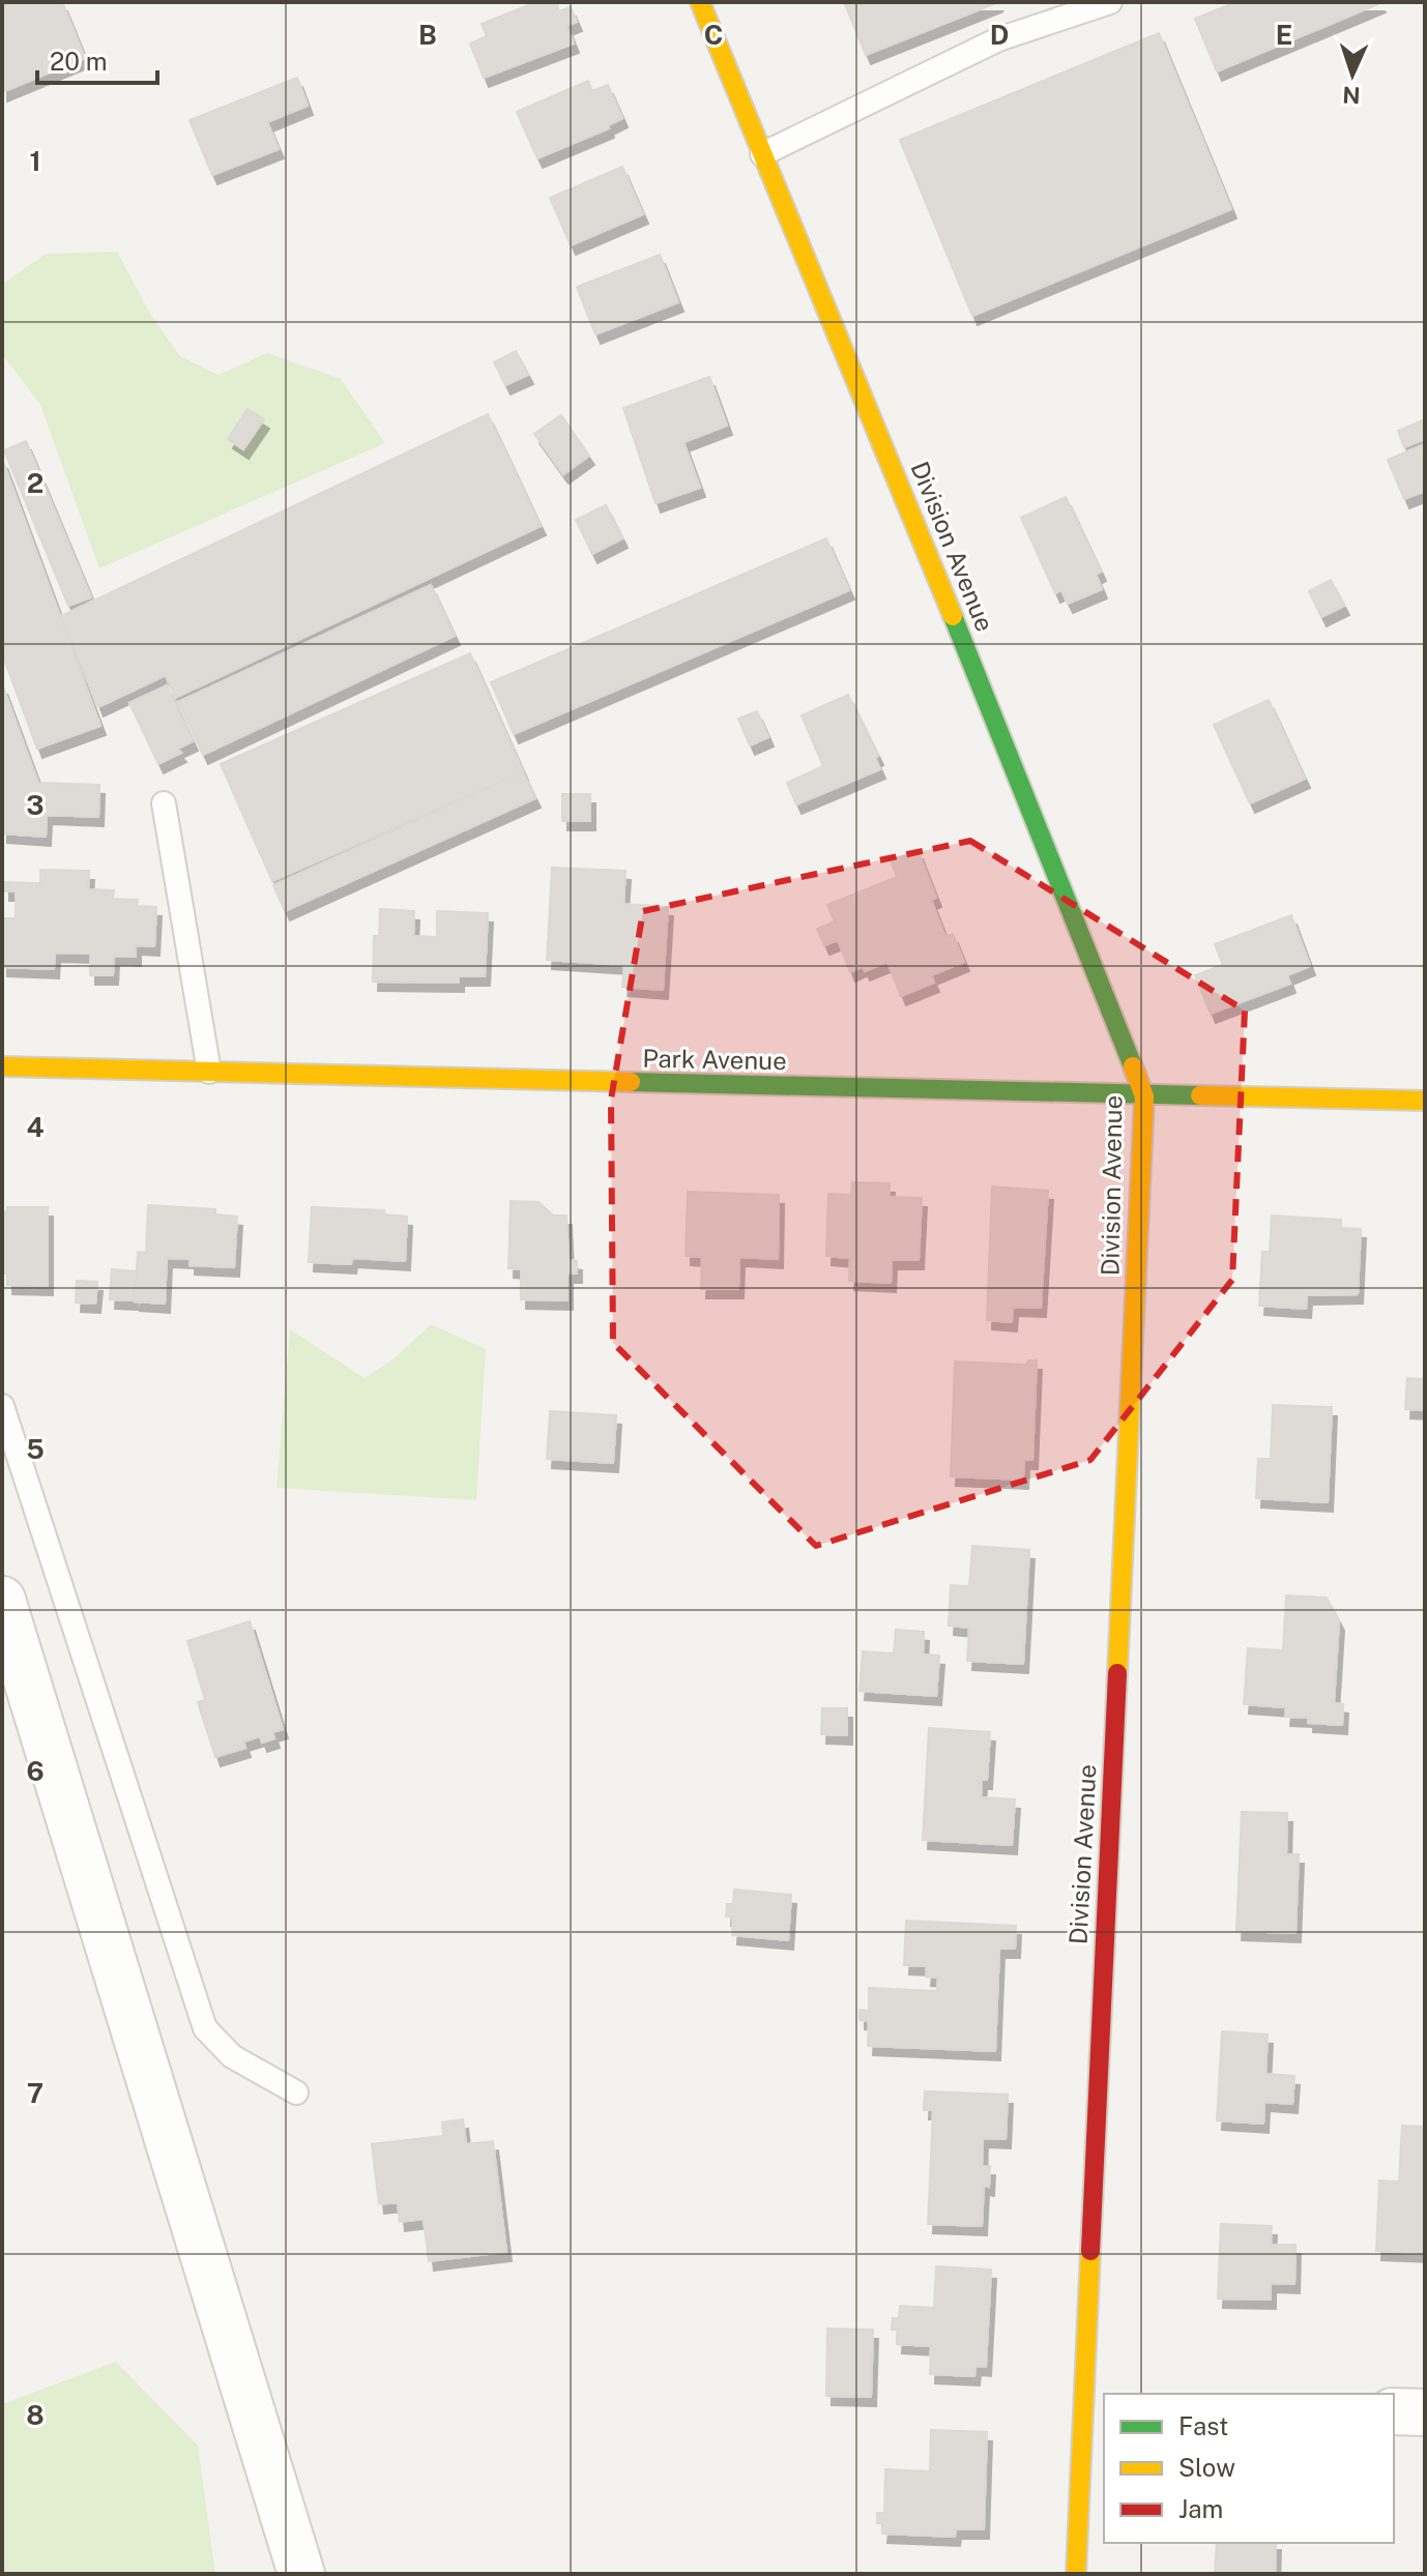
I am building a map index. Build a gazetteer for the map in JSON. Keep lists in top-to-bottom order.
{
  "streets": {
    "street": ["Division Avenue", "Park Avenue"]
  },
  "crossings": [
    ["Division Avenue", "Park Avenue"]
  ],
  "legend": ["Fast", "Slow", "Jam"],
  "scale_bar": "20 m",
  "north": "bottom",
  "grid": {
    "columns": [
      "B",
      "C",
      "D",
      "E"
    ],
    "rows": [
      "1",
      "2",
      "3",
      "4",
      "5",
      "6",
      "7",
      "8"
    ]
  }
}
